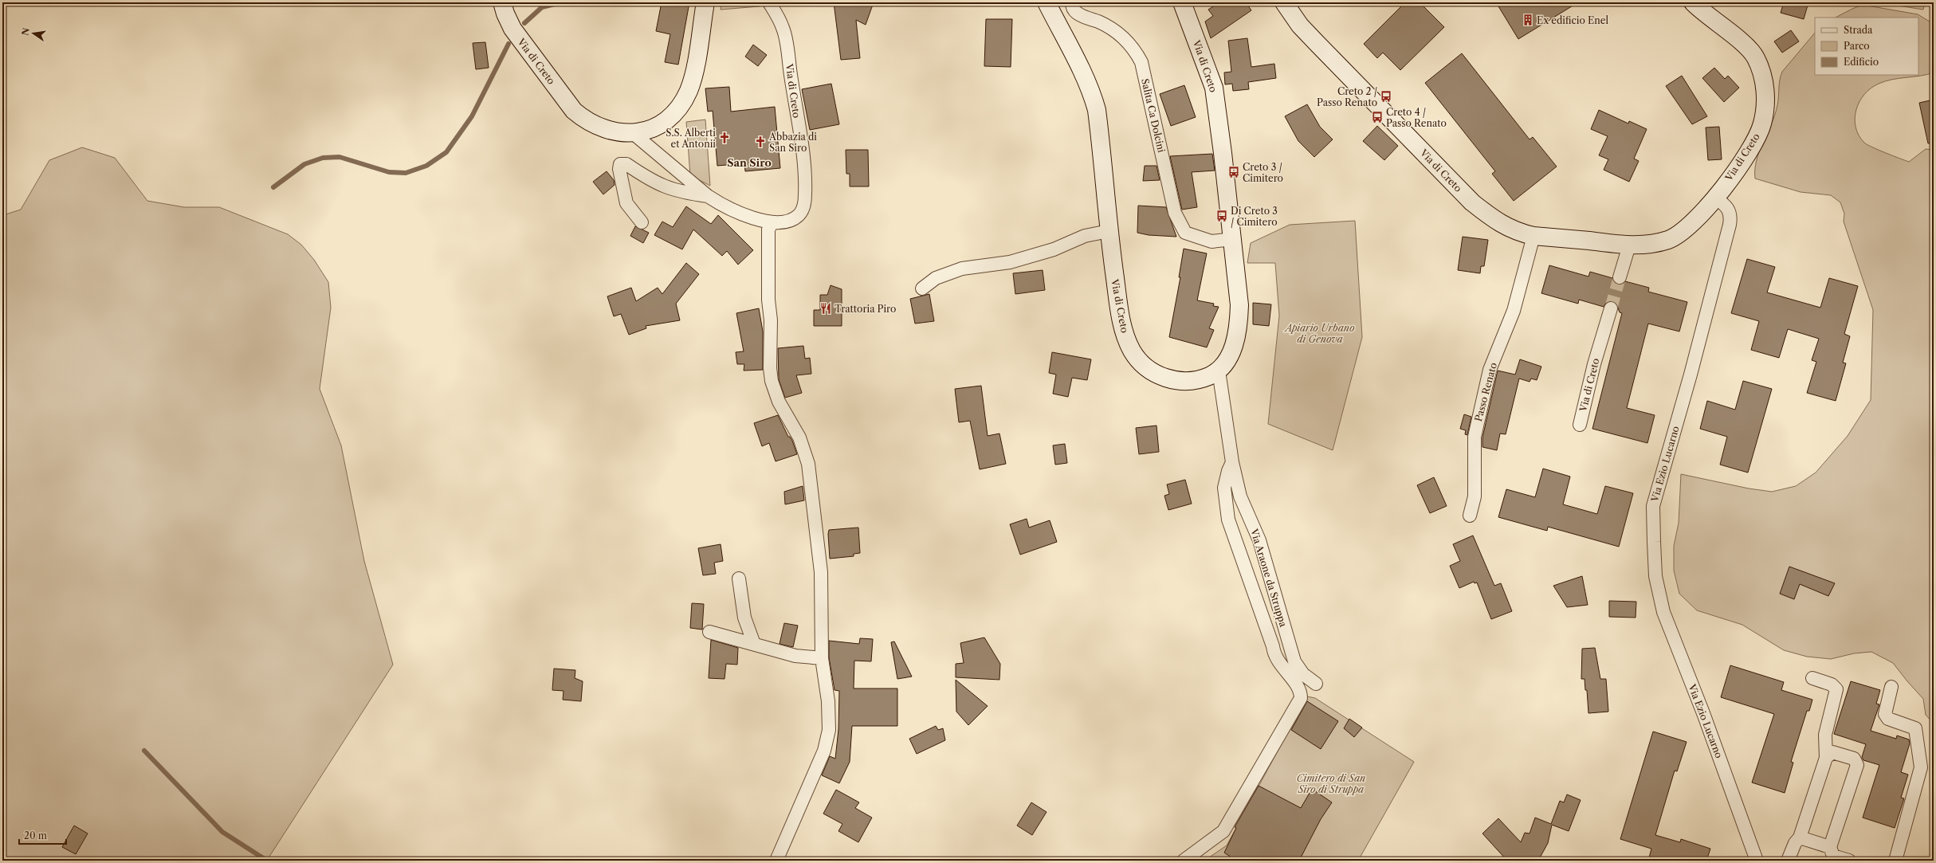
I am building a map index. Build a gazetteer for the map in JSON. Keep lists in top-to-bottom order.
{
  "streets": {
    "main road": ["Via di Creto"],
    "street": [
      "Salita Ca Dolcini",
      "Passo Renato",
      "Via Ezio Lucarno",
      "Via Araone da Struppa"
    ]
  },
  "crossings": [
    ["Via di Creto", "Salita Ca Dolcini"],
    ["Via di Creto", "Passo Renato"],
    ["Via di Creto", "Via Ezio Lucarno"],
    ["Via di Creto", "Via Araone da Struppa"]
  ],
  "districts": ["San Siro"],
  "parks": ["Apiario Urbano di Genova", "Cimitero di San Siro di Struppa"],
  "places": {
    "building": ["Ex edificio Enel"],
    "bus stop": [
      "Creto 2 / Passo Renato",
      "Creto 4 / Passo Renato",
      "Creto 3 / Cimitero",
      "Di Creto 3 / Cimitero"
    ],
    "church": ["S.S. Alberti et Antonii", "Abbazia di San Siro"],
    "restaurant": ["Trattoria Piro"]
  },
  "legend": ["Strada", "Parco", "Edificio"],
  "scale_bar": "20 m",
  "north": "left"
}
